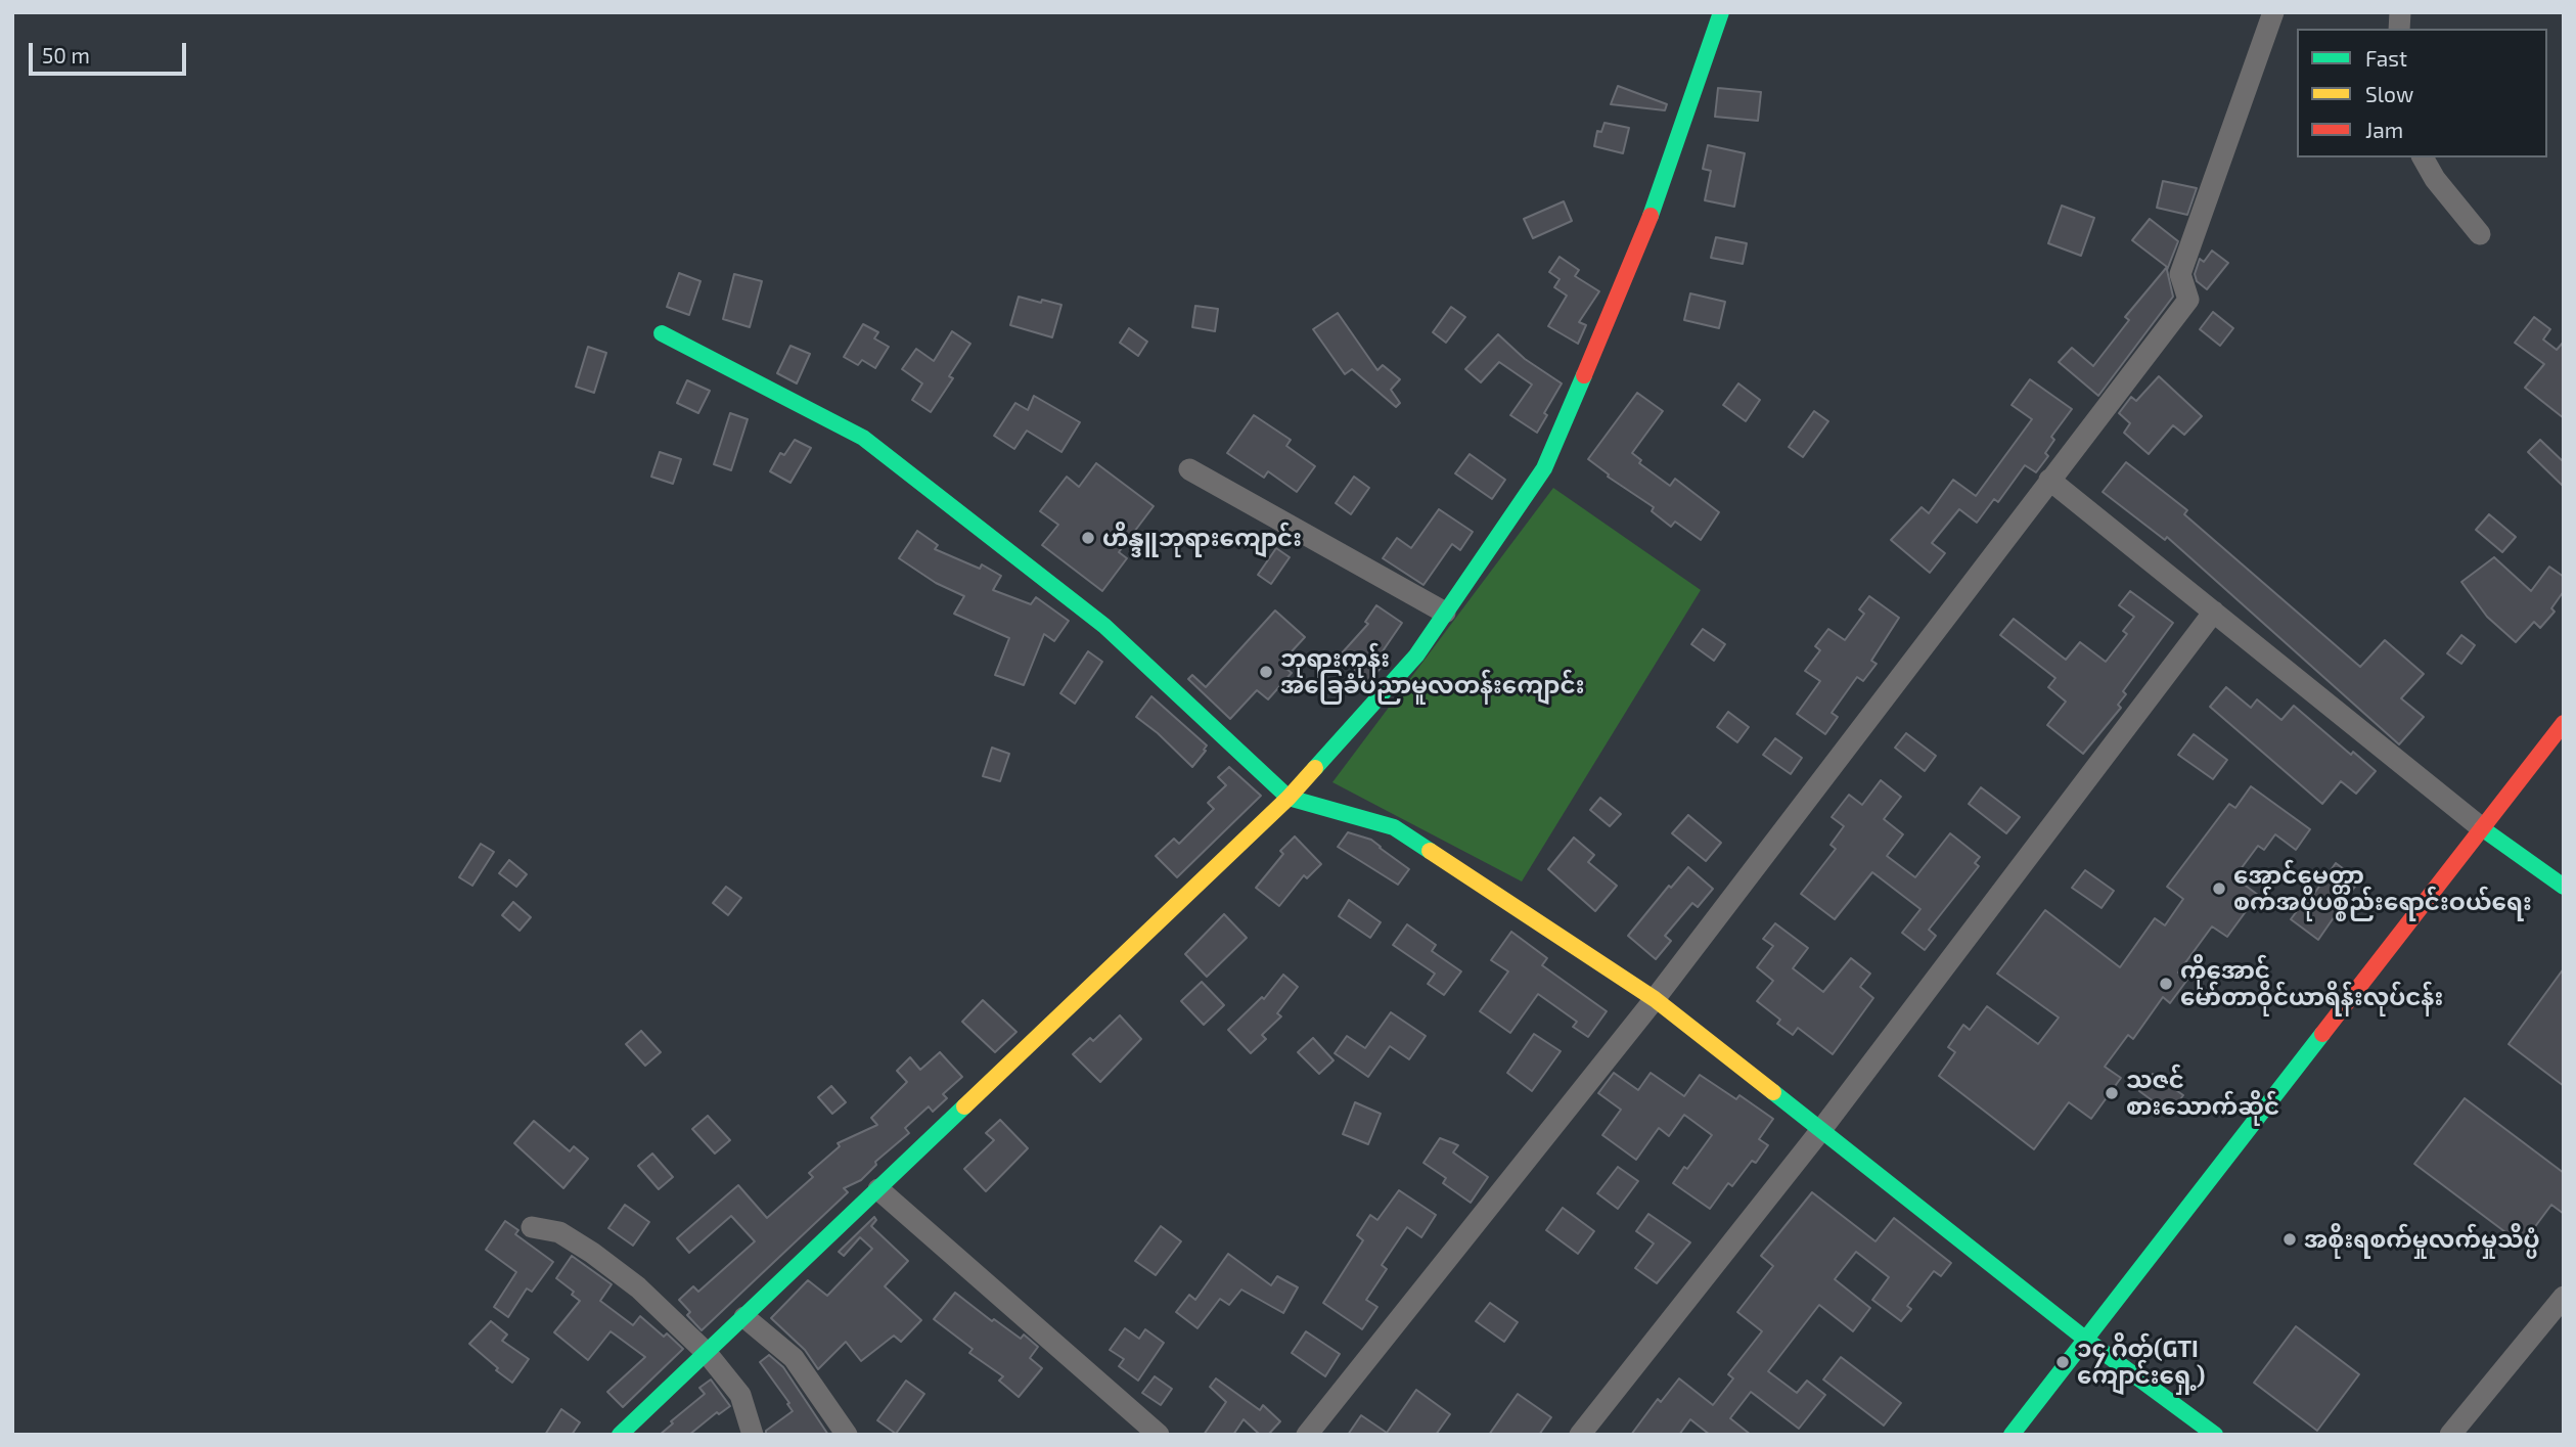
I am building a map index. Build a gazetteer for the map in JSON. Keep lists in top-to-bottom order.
{
  "places": [
    "ဟိန္ဒူဘုရားကျောင်း",
    "ဘုရားကုန်း အခြေခံပညာမူလတန်းကျောင်း",
    "အောင်မေတ္တာ စက်အပိုပစ္စည်းရောင်းဝယ်ရေး",
    "ကိုအောင် မော်တာဝိုင်ယာရိန်းလုပ်ငန်း",
    "သဇင် စားသောက်ဆိုင်",
    "အစိုးရစက်မှုလက်မှုသိပ္ပံ",
    "၁၄ ဂိတ်(GTI ကျောင်းရှေ့)"
  ],
  "legend": ["Fast", "Slow", "Jam"],
  "scale_bar": "50 m"
}
